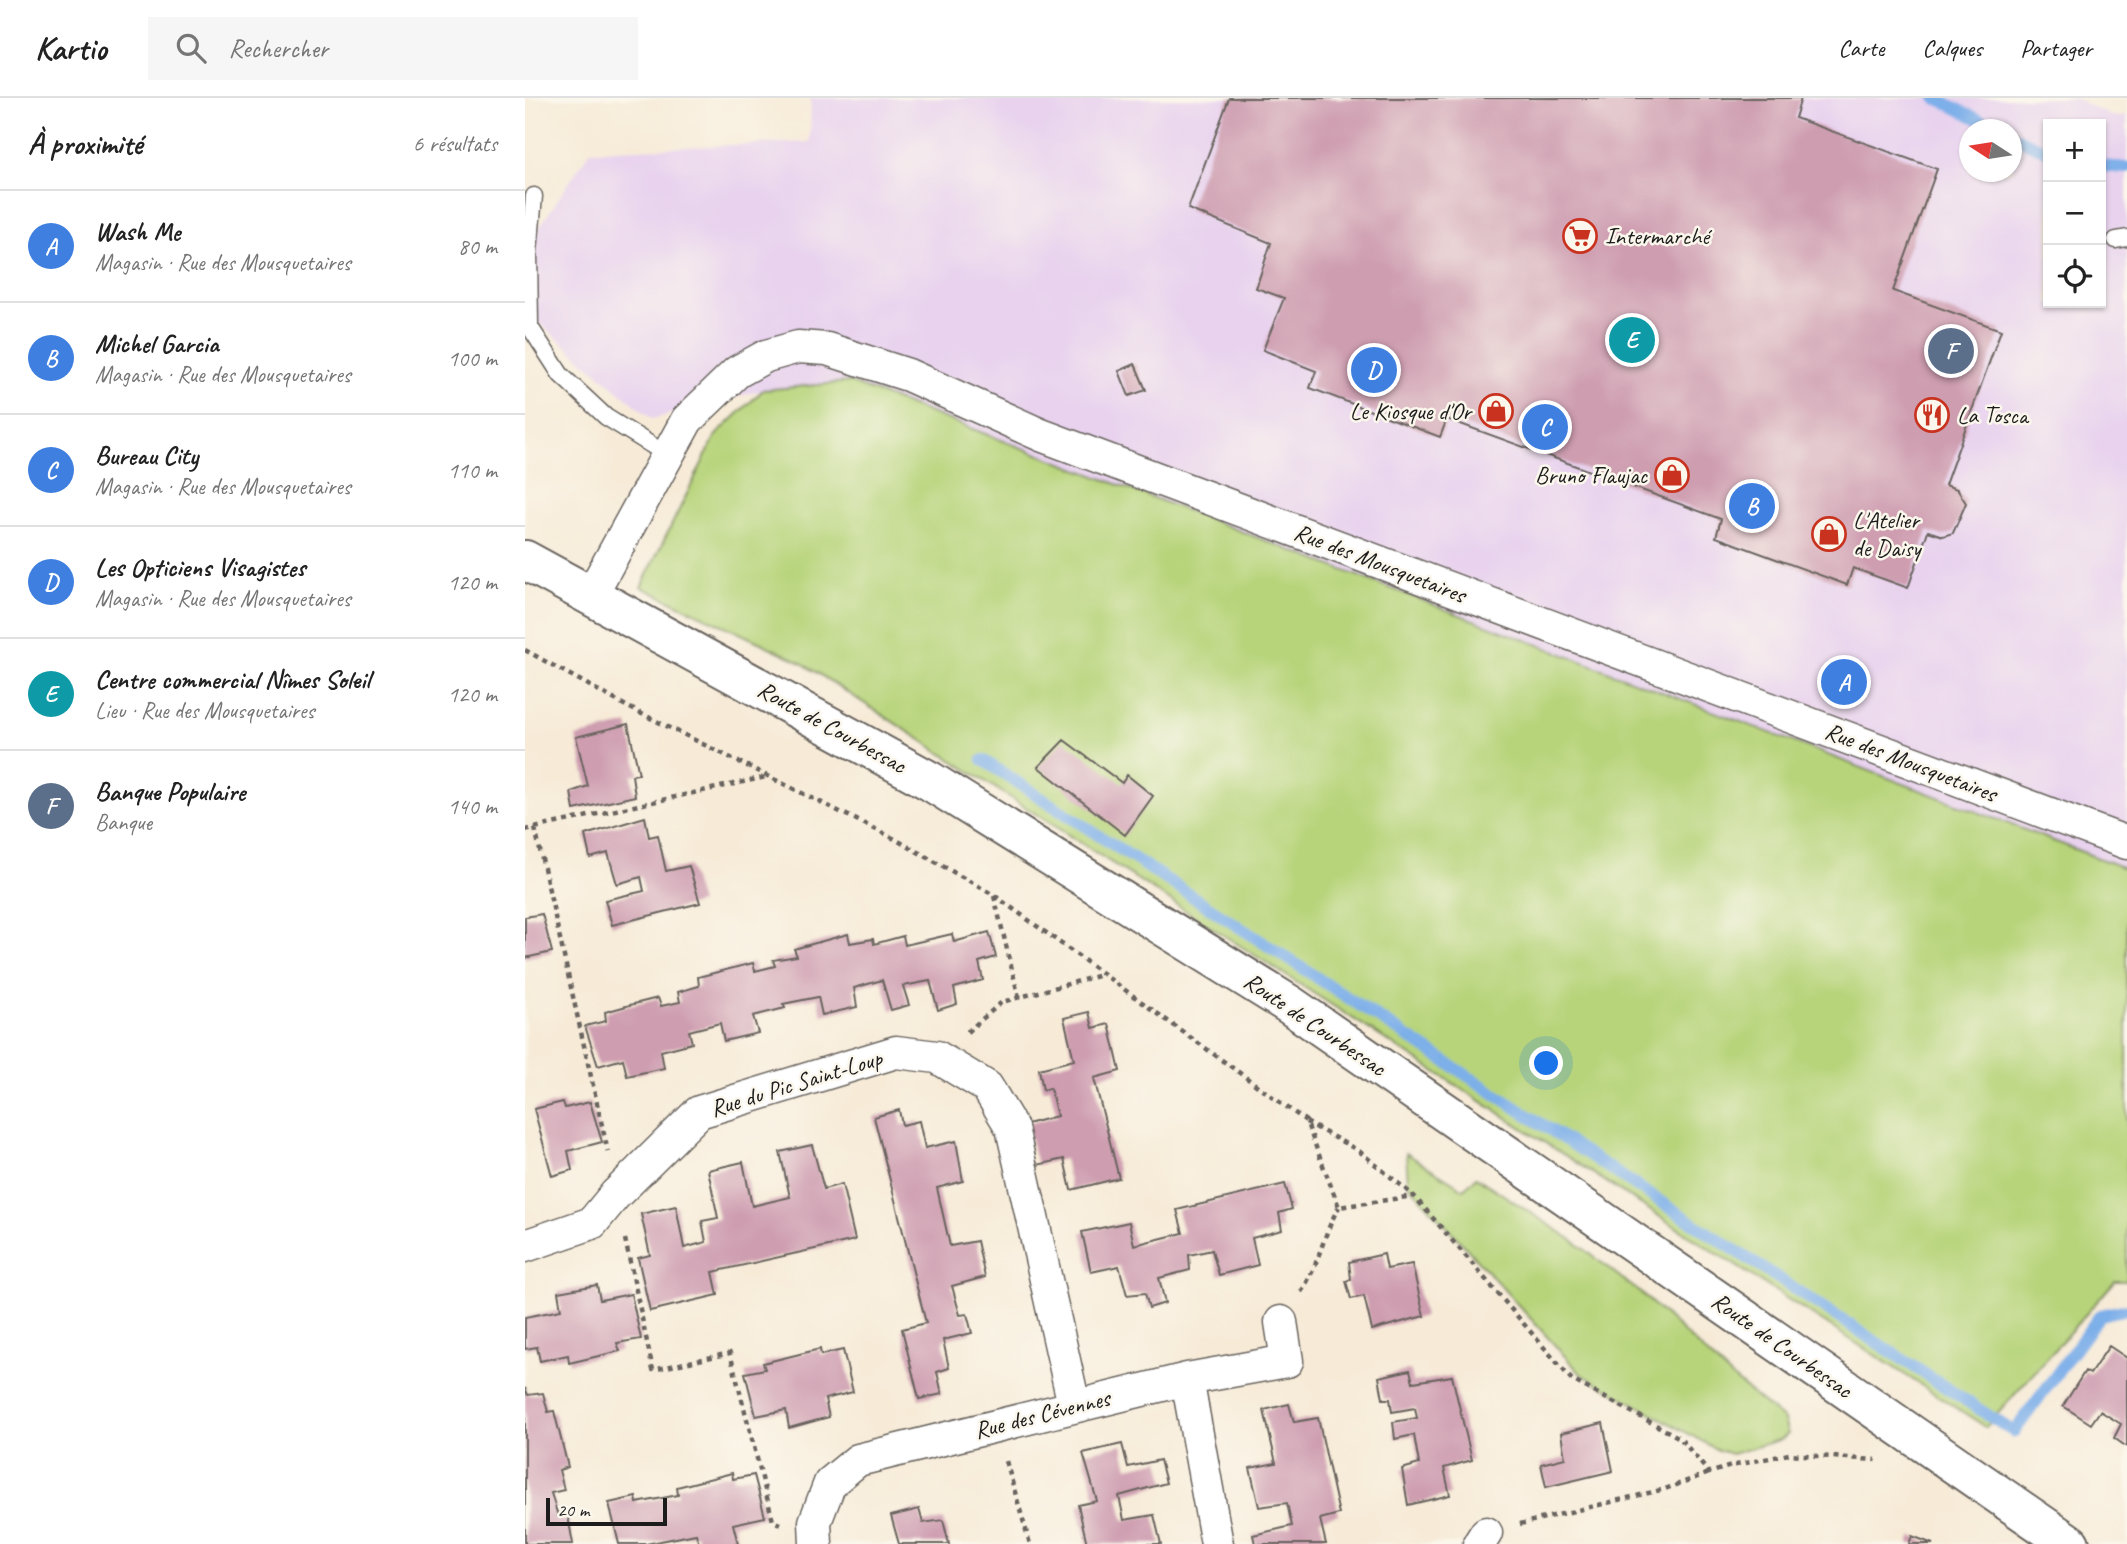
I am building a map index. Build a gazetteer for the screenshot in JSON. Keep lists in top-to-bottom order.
{
  "streets": {
    "street": [
      "Rue des Mousquetaires",
      "Route de Courbessac",
      "Rue du Pic Saint-Loup",
      "Rue des Cévennes"
    ]
  },
  "crossings": [
    ["Rue des Mousquetaires", "Route de Courbessac"],
    ["Rue du Pic Saint-Loup", "Rue des Cévennes"]
  ],
  "places": {
    "supermarket": ["Intermarché"],
    "shop": ["Le Kiosque d'Or", "Bruno Flaujac", "L'Atelier de Daisy"],
    "restaurant": ["La Tosca"]
  },
  "scale_bar": "20 m",
  "north": "left",
  "page": {
    "header": "Kartio",
    "search": "Rechercher",
    "nav": ["Carte", "Calques", "Partager"],
    "heading": ["À proximité", "6 résultats"],
    "map_buttons": ["+", "−"],
    "list": [
      {
        "mark": "A",
        "name": "Wash Me",
        "note": "Magasin · Rue des Mousquetaires",
        "value": "80 m"
      },
      {
        "mark": "B",
        "name": "Michel Garcia",
        "note": "Magasin · Rue des Mousquetaires",
        "value": "100 m"
      },
      {
        "mark": "C",
        "name": "Bureau City",
        "note": "Magasin · Rue des Mousquetaires",
        "value": "110 m"
      },
      {
        "mark": "D",
        "name": "Les Opticiens Visagistes",
        "note": "Magasin · Rue des Mousquetaires",
        "value": "120 m"
      },
      {
        "mark": "E",
        "name": "Centre commercial Nîmes Soleil",
        "note": "Lieu · Rue des Mousquetaires",
        "value": "120 m"
      },
      {
        "mark": "F",
        "name": "Banque Populaire",
        "note": "Banque",
        "value": "140 m"
      }
    ],
    "pins": [
      "E",
      "F",
      "D",
      "C",
      "B",
      "A"
    ],
    "scale": "20 m"
  }
}
